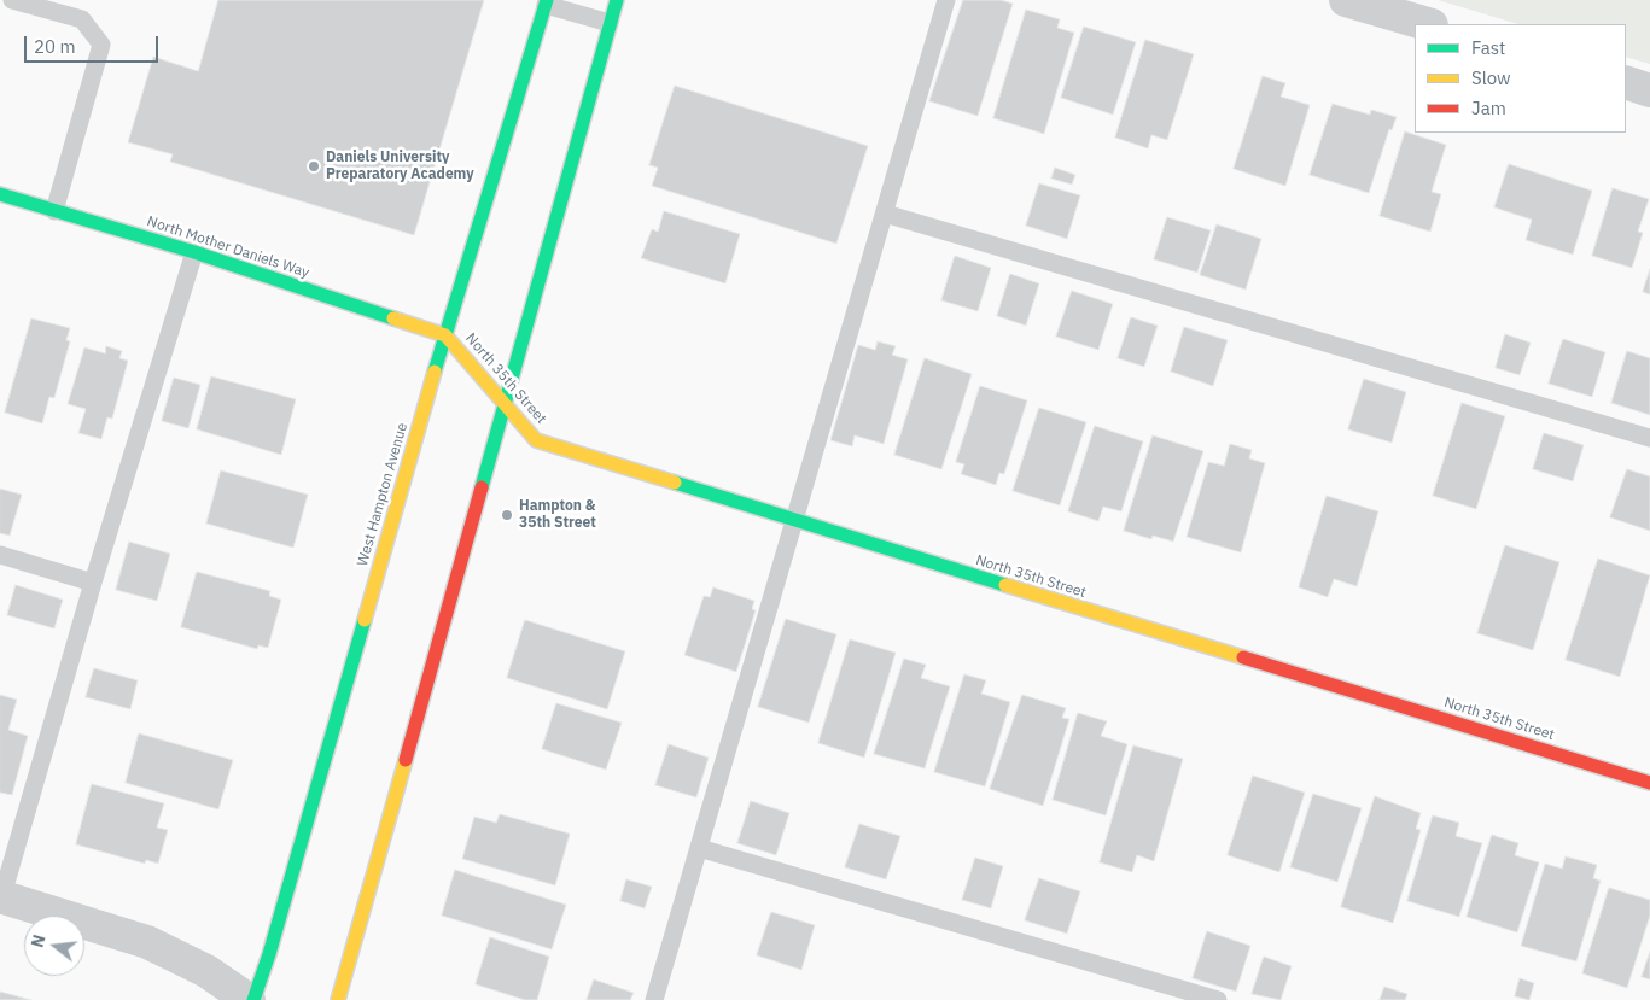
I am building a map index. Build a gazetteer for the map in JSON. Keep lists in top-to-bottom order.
{
  "streets": {
    "main road": ["North Mother Daniels Way", "North 35th Street", "West Hampton Avenue"]
  },
  "crossings": [
    ["North Mother Daniels Way", "North 35th Street"],
    ["North Mother Daniels Way", "West Hampton Avenue"],
    ["North 35th Street", "West Hampton Avenue"]
  ],
  "places": ["Daniels University Preparatory Academy", "Hampton & 35th Street"],
  "legend": ["Fast", "Slow", "Jam"],
  "scale_bar": "20 m",
  "north": "left"
}
